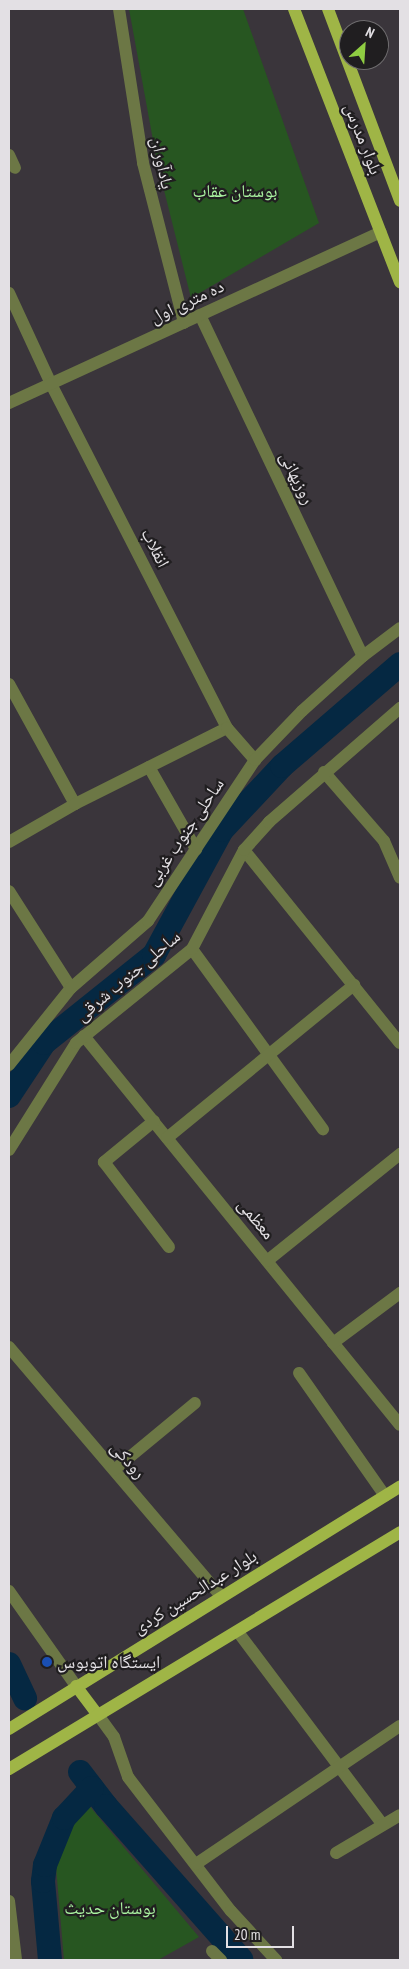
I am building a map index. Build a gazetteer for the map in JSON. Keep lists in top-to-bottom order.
{
  "streets": {
    "main road": ["بلوار مدرس", "بلوار عبدالحسین کردی"],
    "street": [
      "یادآوران",
      "ده متری اول",
      "روزبهانی",
      "انقلاب",
      "ساحلی جنوب غربی",
      "ساحلی جنوب شرقی",
      "معظمی",
      "رودکی"
    ]
  },
  "crossings": [
    ["بلوار مدرس", "ده متری اول"],
    ["یادآوران", "ده متری اول"],
    ["ده متری اول", "روزبهانی"],
    ["ده متری اول", "انقلاب"],
    ["روزبهانی", "ساحلی جنوب غربی"],
    ["انقلاب", "ساحلی جنوب غربی"],
    ["ساحلی جنوب شرقی", "معظمی"],
    ["رودکی", "بلوار عبدالحسین کردی"]
  ],
  "parks": ["بوستان عقاب", "بوستان حدیث"],
  "places": ["ایستگاه اتوبوس"],
  "scale_bar": "20 m",
  "north": "top right"
}
